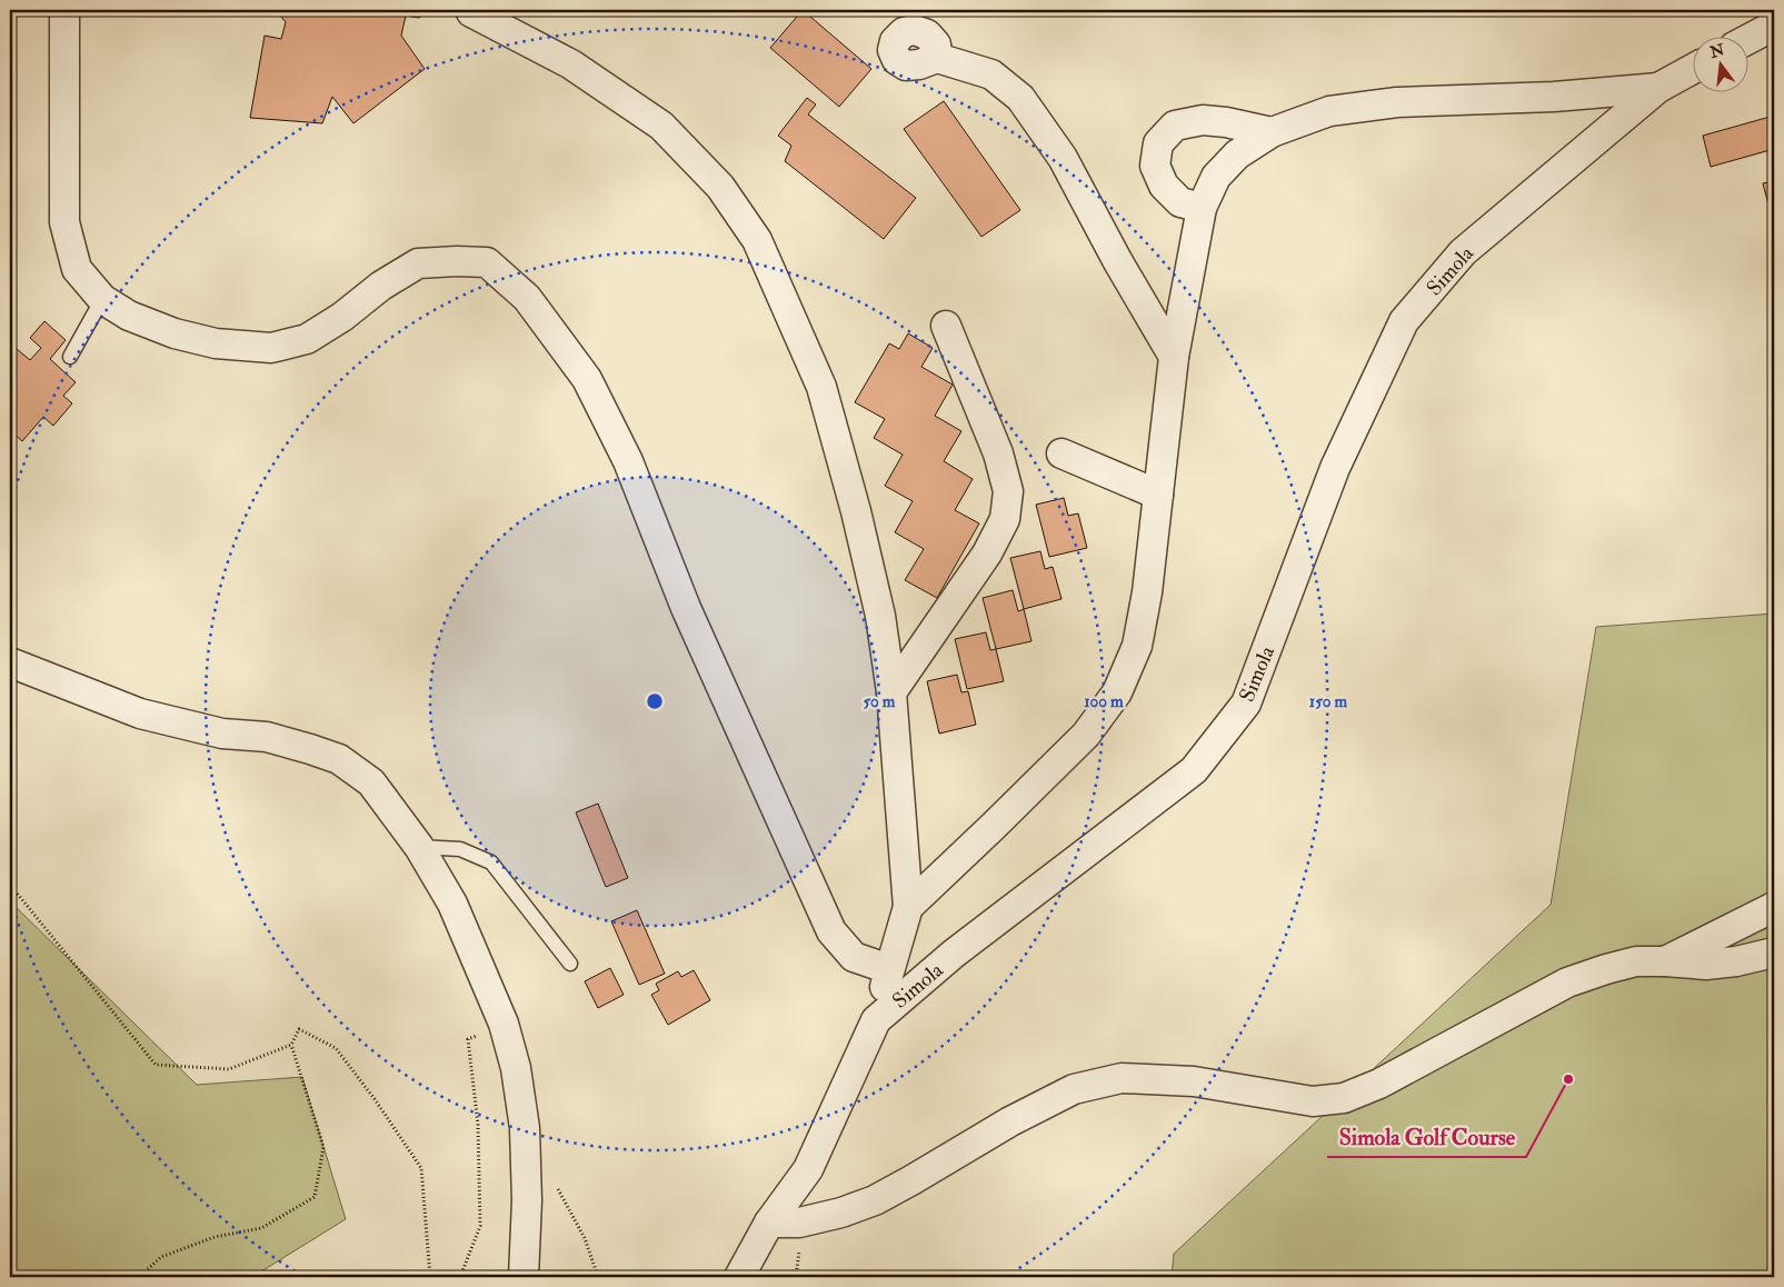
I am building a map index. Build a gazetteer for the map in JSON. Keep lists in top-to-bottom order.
{
  "streets": {
    "street": ["Simola"]
  },
  "places": ["Simola Golf Course"],
  "north": "top",
  "rings": ["50 m", "100 m", "150 m"]
}
